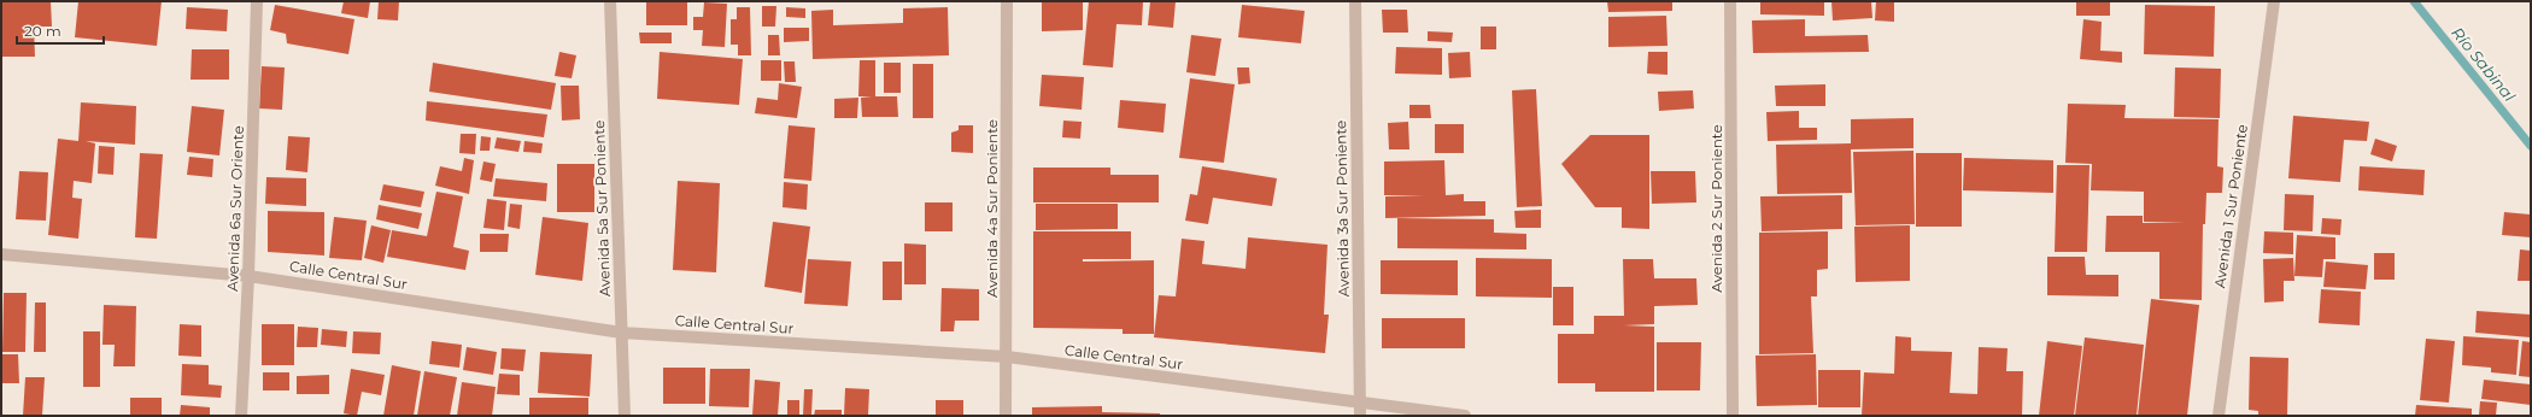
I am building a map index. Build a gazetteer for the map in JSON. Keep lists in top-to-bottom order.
{
  "streets": {
    "street": [
      "Avenida 1 Sur Poniente",
      "Avenida 6a Sur Oriente",
      "Avenida 5a Sur Poniente",
      "Avenida 4a Sur Poniente",
      "Avenida 3a Sur Poniente",
      "Avenida 2 Sur Poniente",
      "Calle Central Sur"
    ]
  },
  "crossings": [
    ["Avenida 6a Sur Oriente", "Calle Central Sur"],
    ["Avenida 5a Sur Poniente", "Calle Central Sur"],
    ["Avenida 4a Sur Poniente", "Calle Central Sur"],
    ["Avenida 3a Sur Poniente", "Calle Central Sur"]
  ],
  "water": ["Río Sabinal"],
  "scale_bar": "20 m"
}
